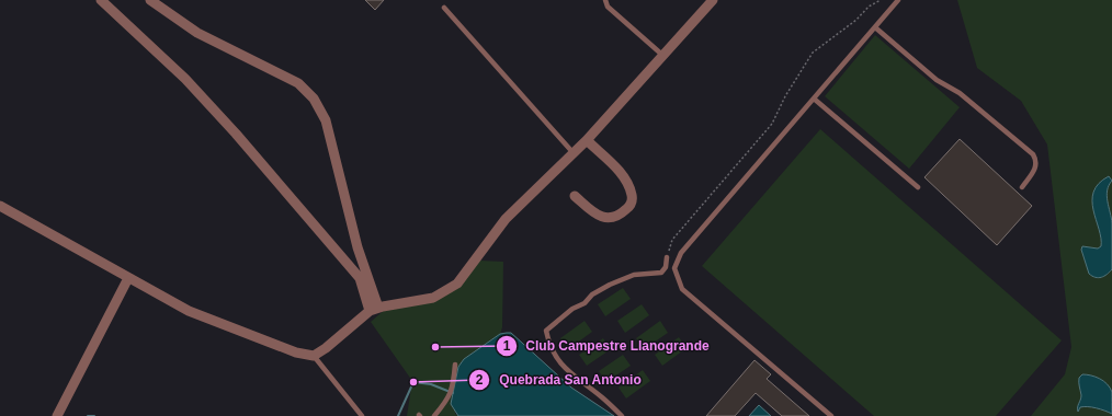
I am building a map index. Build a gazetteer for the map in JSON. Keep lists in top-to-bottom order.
{
  "places": ["Club Campestre Llanogrande", "Quebrada San Antonio"]
}
